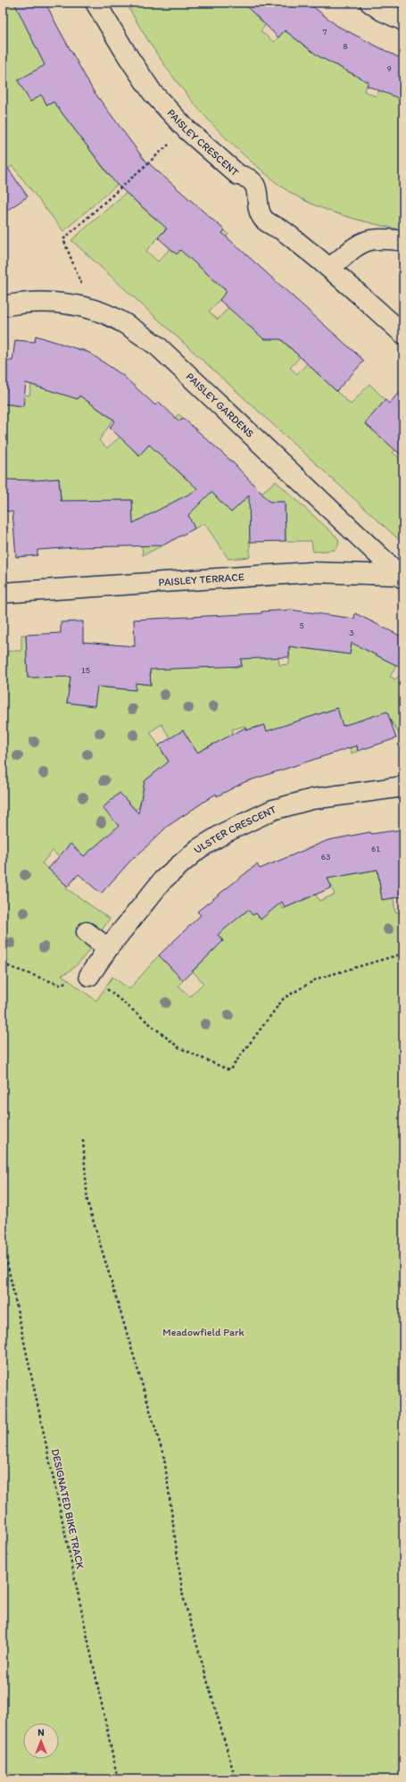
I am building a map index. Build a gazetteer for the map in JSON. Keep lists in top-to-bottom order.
{
  "streets": {
    "street": [
      "PAISLEY CRESCENT",
      "PAISLEY GARDENS",
      "PAISLEY TERRACE",
      "ULSTER CRESCENT"
    ],
    "path": ["DESIGNATED BIKE TRACK"]
  },
  "crossings": [
    ["PAISLEY GARDENS", "PAISLEY TERRACE"]
  ],
  "parks": ["Meadowfield Park"],
  "house_numbers": [
    "7",
    "8",
    "9",
    "5",
    "3",
    "15",
    "61",
    "63"
  ],
  "north": "top"
}
